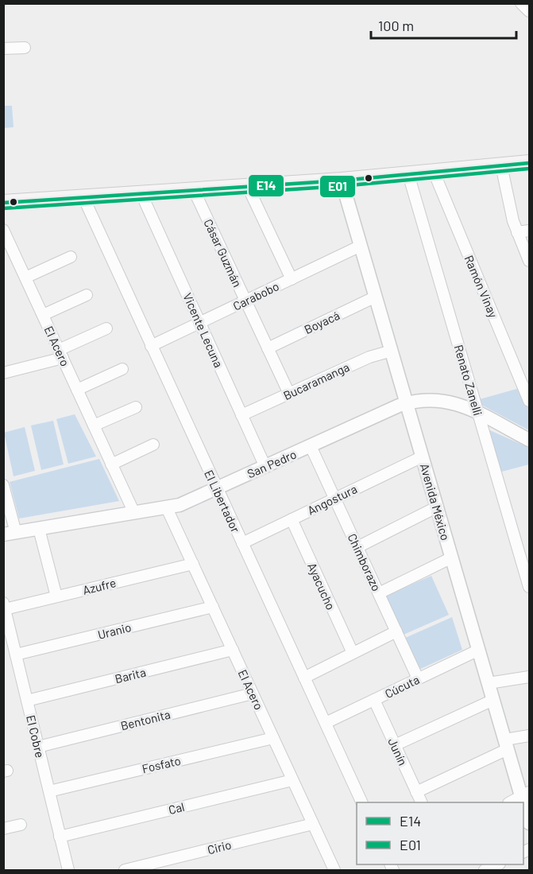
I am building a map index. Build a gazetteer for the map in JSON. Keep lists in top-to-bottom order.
{
  "streets": {
    "street": [
      "Cásar Guzmán",
      "Ramón Vinay",
      "Carabobo",
      "Boyacá",
      "Vicente Lecuna",
      "El Acero",
      "Renato Zanelli",
      "Bucaramanga",
      "San Pedro",
      "Angostura",
      "El Libertador",
      "Avenida México",
      "Chimborazo",
      "Azufre",
      "Ayacucho",
      "Uranio",
      "Barita",
      "Cúcuta",
      "Bentonita",
      "El Cobre",
      "Junín",
      "Fosfato",
      "Cal",
      "Cirio"
    ]
  },
  "crossings": [
    ["Cásar Guzmán", "Carabobo"],
    ["Cásar Guzmán", "Boyacá"],
    ["Cásar Guzmán", "Bucaramanga"],
    ["Carabobo", "Vicente Lecuna"],
    ["Carabobo", "El Libertador"],
    ["Carabobo", "Avenida México"],
    ["Boyacá", "Avenida México"],
    ["Vicente Lecuna", "Bucaramanga"],
    ["Vicente Lecuna", "San Pedro"],
    ["El Acero", "San Pedro"],
    ["El Acero", "Azufre"],
    ["El Acero", "Uranio"],
    ["El Acero", "Barita"],
    ["El Acero", "Bentonita"],
    ["El Acero", "Fosfato"],
    ["El Acero", "Cal"],
    ["El Acero", "Cirio"],
    ["Renato Zanelli", "San Pedro"],
    ["Bucaramanga", "Avenida México"],
    ["San Pedro", "El Libertador"],
    ["San Pedro", "Avenida México"],
    ["San Pedro", "Chimborazo"],
    ["Angostura", "El Libertador"],
    ["Angostura", "Avenida México"],
    ["Angostura", "Chimborazo"],
    ["Angostura", "Ayacucho"],
    ["El Libertador", "Cúcuta"],
    ["Avenida México", "Cúcuta"],
    ["Chimborazo", "Cúcuta"],
    ["Azufre", "El Cobre"],
    ["Uranio", "El Cobre"],
    ["Barita", "El Cobre"],
    ["Cúcuta", "Junín"],
    ["Bentonita", "El Cobre"],
    ["El Cobre", "Fosfato"],
    ["El Cobre", "Cal"]
  ],
  "lines": ["transit line E14", "transit line E01"],
  "legend": ["E14", "E01"],
  "scale_bar": "100 m"
}
